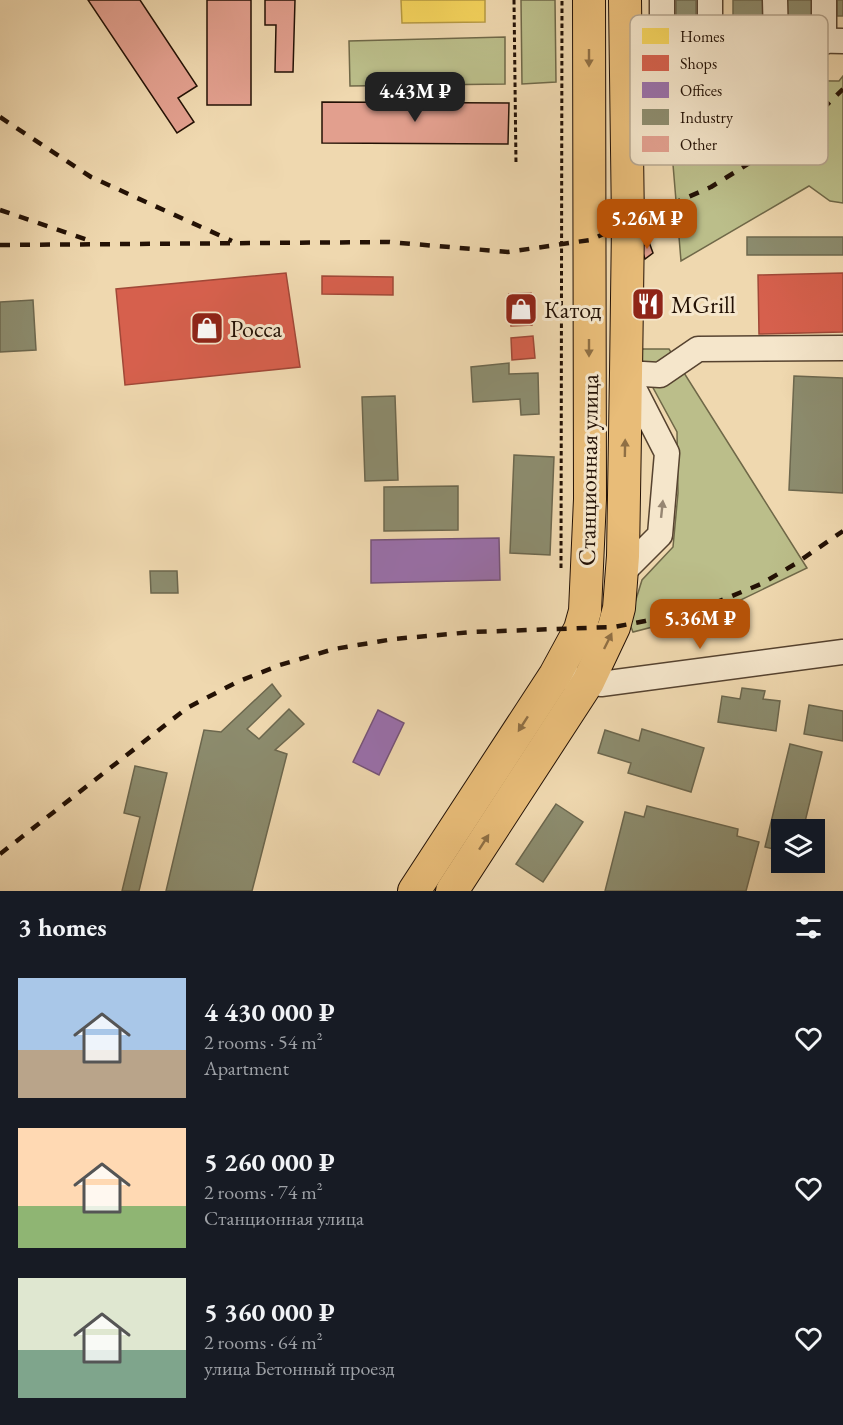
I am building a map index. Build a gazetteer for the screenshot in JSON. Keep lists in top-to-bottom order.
{
  "streets": {
    "main road": ["Станционная улица"]
  },
  "places": {
    "restaurant": ["MGrill"],
    "shop": ["Катод", "Росса"]
  },
  "legend": [
    "Homes",
    "Shops",
    "Offices",
    "Industry",
    "Other"
  ],
  "page": {
    "price": ["4.43M ₽", "5.26M ₽", "5.36M ₽"],
    "heading": "3 homes",
    "list": [
      {
        "name": "4 430 000 ₽",
        "note": "2 rooms · 54 m² · Apartment"
      },
      {
        "name": "5 260 000 ₽",
        "note": "2 rooms · 74 m² · Станционная улица"
      },
      {
        "name": "5 360 000 ₽",
        "note": "2 rooms · 64 m² · улица Бетонный проезд"
      }
    ]
  }
}
